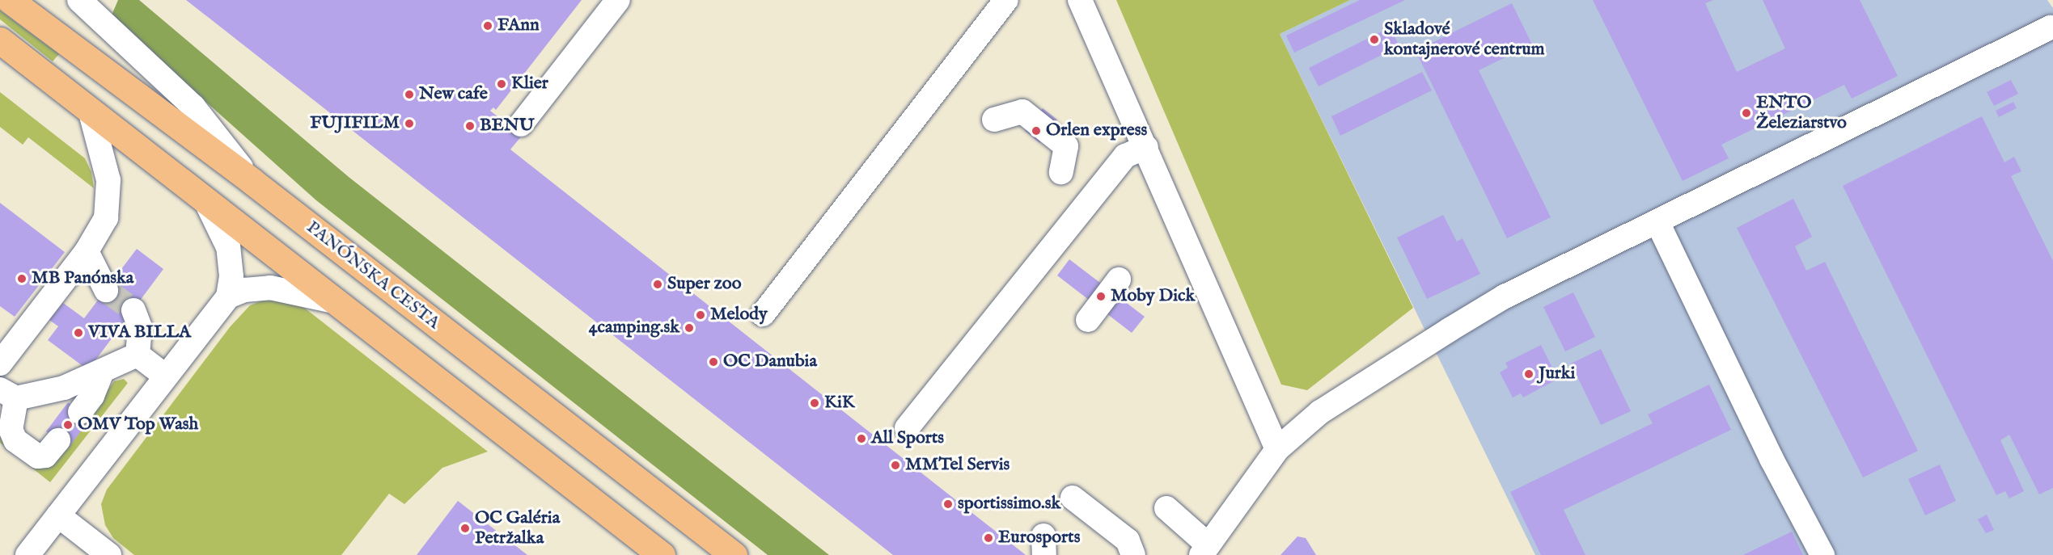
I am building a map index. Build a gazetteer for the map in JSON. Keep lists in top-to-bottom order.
{
  "streets": {
    "main road": ["PANÓNSKA CESTA"]
  },
  "places": [
    "FAnn",
    "Skladové kontajnerové centrum",
    "Klier",
    "New cafe",
    "ENTO Železiarstvo",
    "FUJIFILM",
    "BENU",
    "Orlen express",
    "MB Panónska",
    "Super zoo",
    "Moby Dick",
    "Melody",
    "4camping.sk",
    "VIVA BILLA",
    "OC Danubia",
    "Jurki",
    "KiK",
    "OMV Top Wash",
    "All Sports",
    "MMTel Servis",
    "sportissimo.sk",
    "OC Galéria Petržalka",
    "Eurosports"
  ]
}
